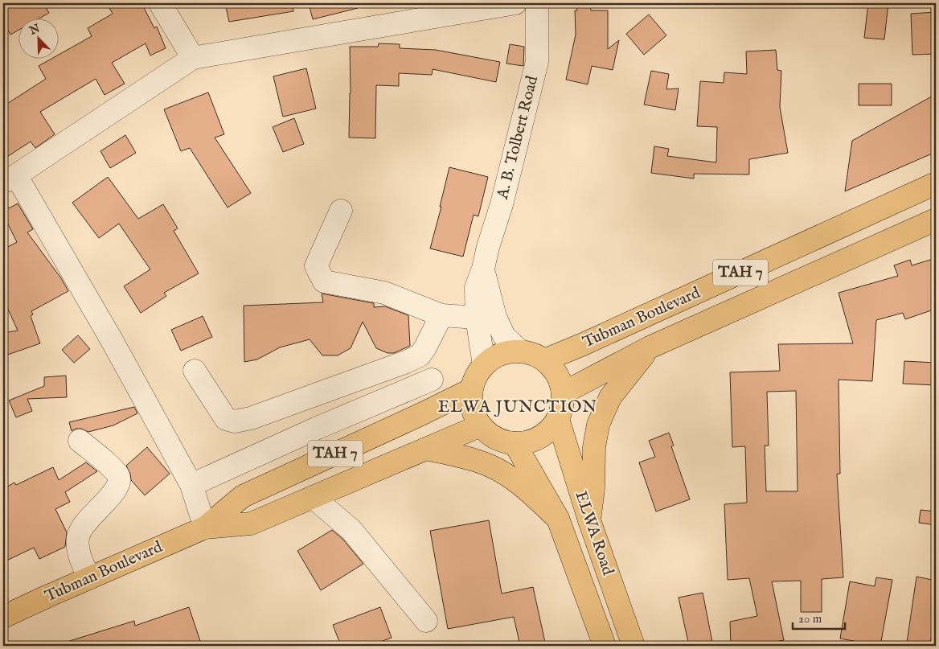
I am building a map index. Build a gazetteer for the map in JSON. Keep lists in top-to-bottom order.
{
  "streets": {
    "main road": ["TAH 7", "Tubman Boulevard", "ELWA Road"],
    "street": ["A. B. Tolbert Road"]
  },
  "crossings": [
    ["A. B. Tolbert Road", "Tubman Boulevard"],
    ["A. B. Tolbert Road", "ELWA Road"],
    ["Tubman Boulevard", "ELWA Road"]
  ],
  "districts": ["ELWA JUNCTION"],
  "scale_bar": "20 m",
  "north": "top left"
}
